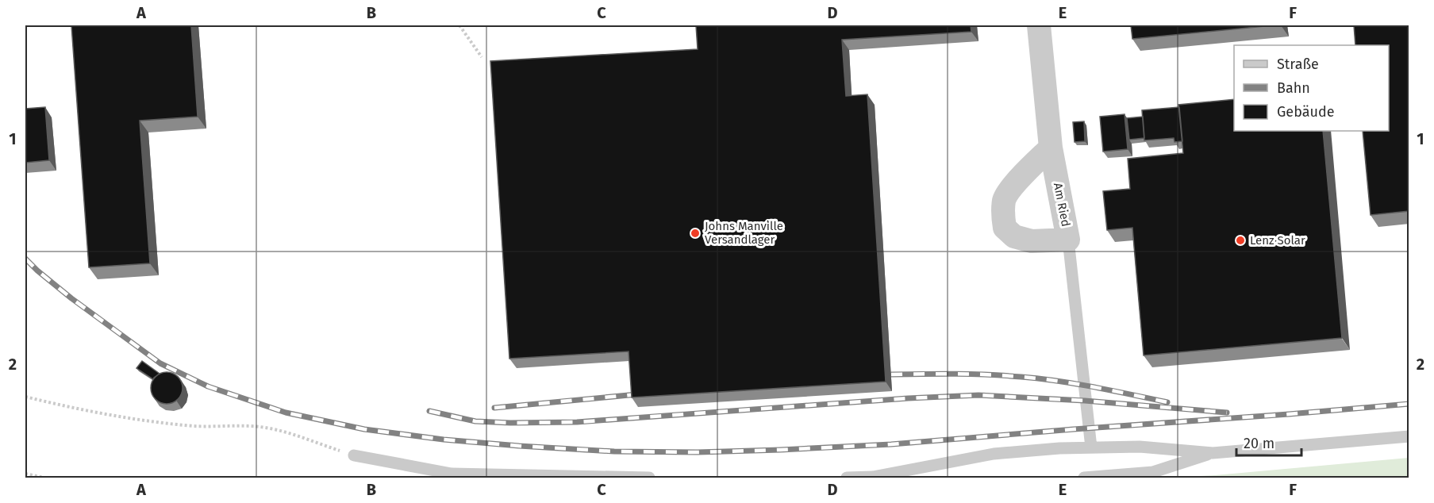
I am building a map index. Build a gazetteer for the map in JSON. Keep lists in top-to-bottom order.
{
  "streets": {
    "street": ["Am Ried"]
  },
  "places": ["Johns Manville Versandlager", "Lenz Solar"],
  "legend": ["Straße", "Bahn", "Gebäude"],
  "scale_bar": "20 m",
  "grid": {
    "columns": [
      "A",
      "B",
      "C",
      "D",
      "E",
      "F"
    ],
    "rows": ["1", "2"]
  }
}
